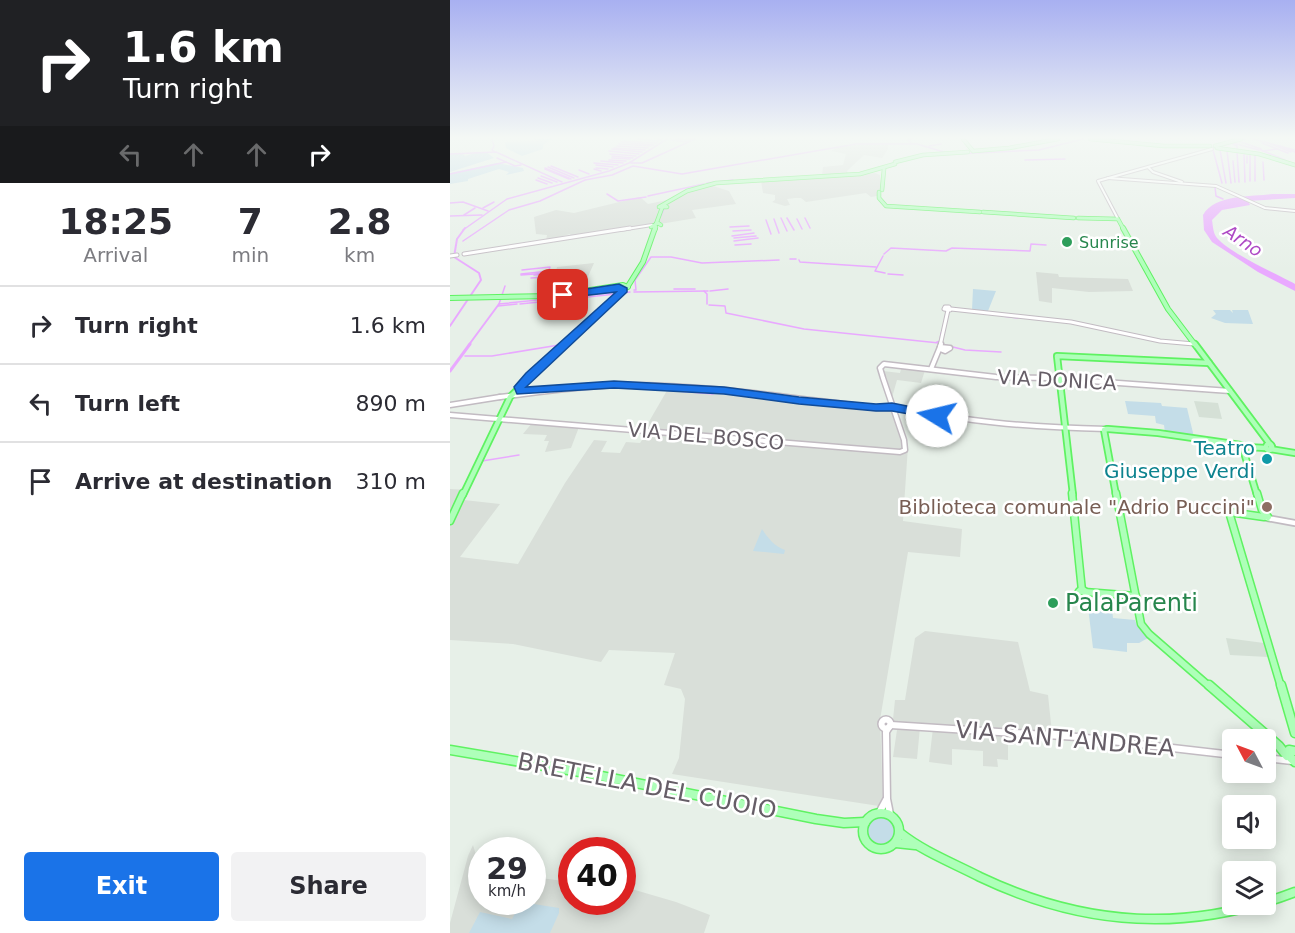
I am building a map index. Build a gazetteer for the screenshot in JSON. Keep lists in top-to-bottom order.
{
  "streets": {
    "main road": ["BRETELLA DEL CUOIO"],
    "street": ["VIA DONICA", "VIA DEL BOSCO", "VIA SANT'ANDREA"]
  },
  "water": ["Arno"],
  "places": [
    "Sunrise",
    "Teatro Giuseppe Verdi",
    "Biblioteca comunale \"Adrio Puccini\"",
    "PalaParenti"
  ],
  "north": "top left",
  "page": {
    "turn": ["1.6 km", "Turn right"],
    "eta": [
      "18:25",
      "Arrival",
      "7",
      "min",
      "2.8",
      "km"
    ],
    "list": [
      {
        "name": "Turn right",
        "value": "1.6 km"
      },
      {
        "name": "Turn left",
        "value": "890 m"
      },
      {
        "name": "Arrive at destination",
        "value": "310 m"
      }
    ],
    "speed": "29 km/h",
    "limit": "40",
    "buttons": ["Exit", "Share"]
  }
}
